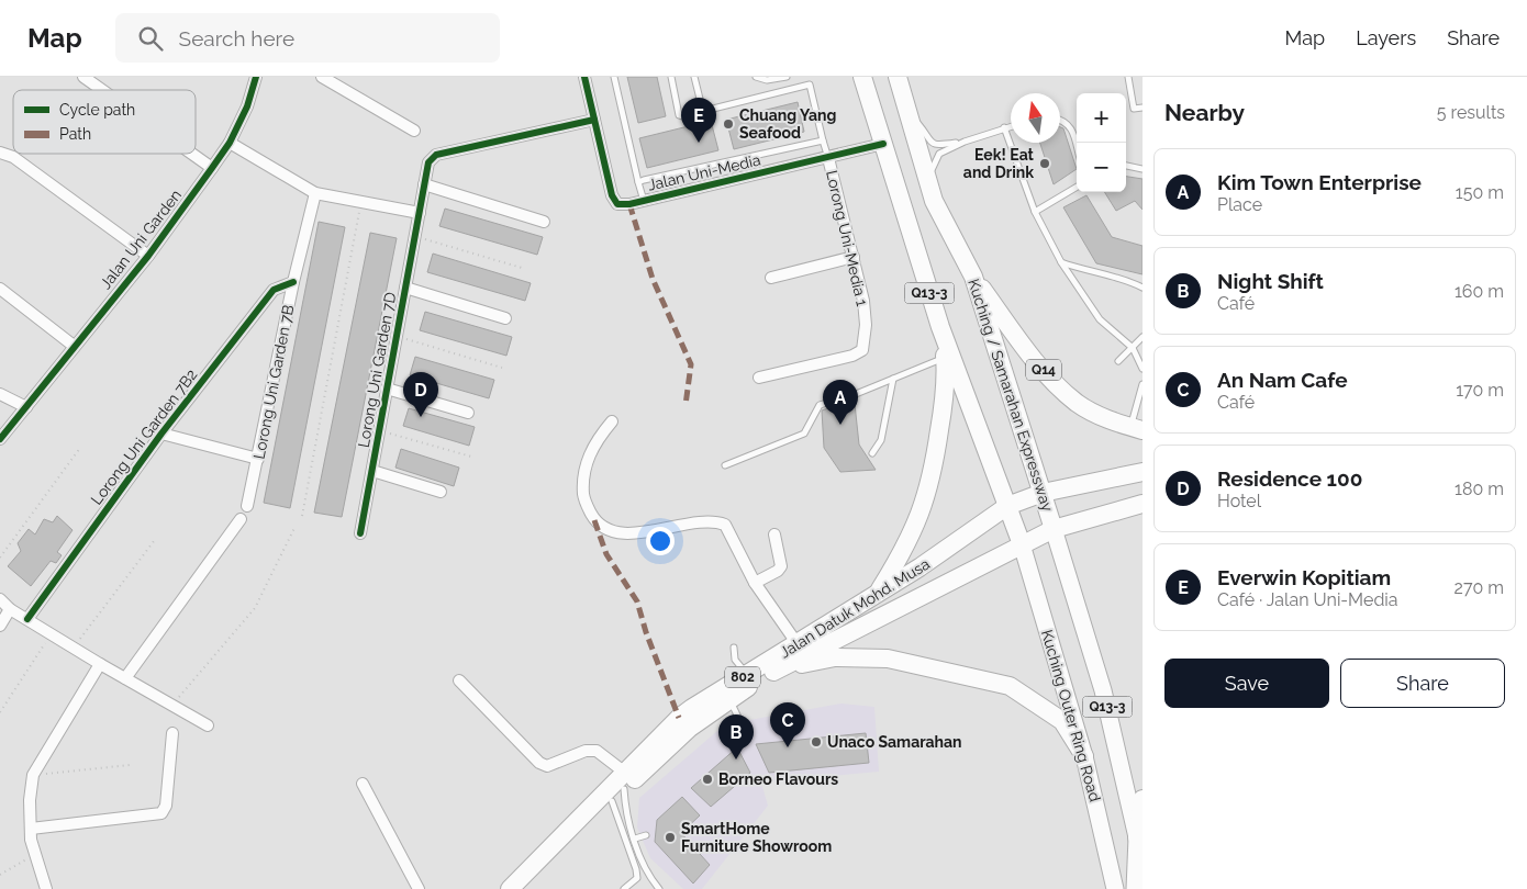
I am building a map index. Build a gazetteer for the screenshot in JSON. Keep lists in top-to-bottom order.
{
  "streets": {
    "highway": [
      "Q13-3",
      "Q14",
      "Kuching / Samarahan Expressway",
      "Jalan Datuk Mohd. Musa",
      "802"
    ],
    "main road": ["Kuching Outer Ring Road"],
    "street": [
      "Jalan Uni-Media",
      "Lorong Uni-Media 1",
      "Jalan Uni Garden",
      "Lorong Uni Garden 7D",
      "Lorong Uni Garden 7B",
      "Lorong Uni Garden 7B2"
    ]
  },
  "crossings": [
    ["Jalan Uni-Media", "Lorong Uni-Media 1"],
    ["Jalan Uni-Media", "Q13-3"],
    ["Jalan Uni-Media", "Lorong Uni Garden 7D"],
    ["Q13-3", "Kuching / Samarahan Expressway"],
    ["Q13-3", "Jalan Datuk Mohd. Musa"],
    ["Q13-3", "Kuching Outer Ring Road"],
    ["Q14", "Kuching / Samarahan Expressway"],
    ["Lorong Uni Garden 7B", "Lorong Uni Garden 7B2"],
    ["Kuching / Samarahan Expressway", "Jalan Datuk Mohd. Musa"],
    ["Jalan Datuk Mohd. Musa", "Kuching Outer Ring Road"]
  ],
  "places": [
    "Chuang Yang Seafood",
    "Eek! Eat and Drink",
    "Unaco Samarahan",
    "Borneo Flavours",
    "SmartHome Furniture Showroom"
  ],
  "legend": ["Cycle path", "Path"],
  "north": "top",
  "page": {
    "header": "Map",
    "search": "Search here",
    "nav": ["Map", "Layers", "Share"],
    "heading": ["Nearby", "5 results"],
    "map_buttons": ["+", "−"],
    "pins": [
      "E",
      "D",
      "A",
      "C",
      "B"
    ],
    "list": [
      {
        "mark": "A",
        "name": "Kim Town Enterprise",
        "note": "Place",
        "value": "150 m"
      },
      {
        "mark": "B",
        "name": "Night Shift",
        "note": "Café",
        "value": "160 m"
      },
      {
        "mark": "C",
        "name": "An Nam Cafe",
        "note": "Café",
        "value": "170 m"
      },
      {
        "mark": "D",
        "name": "Residence 100",
        "note": "Hotel",
        "value": "180 m"
      },
      {
        "mark": "E",
        "name": "Everwin Kopitiam",
        "note": "Café · Jalan Uni-Media",
        "value": "270 m"
      }
    ],
    "buttons": ["Save", "Share"]
  }
}
